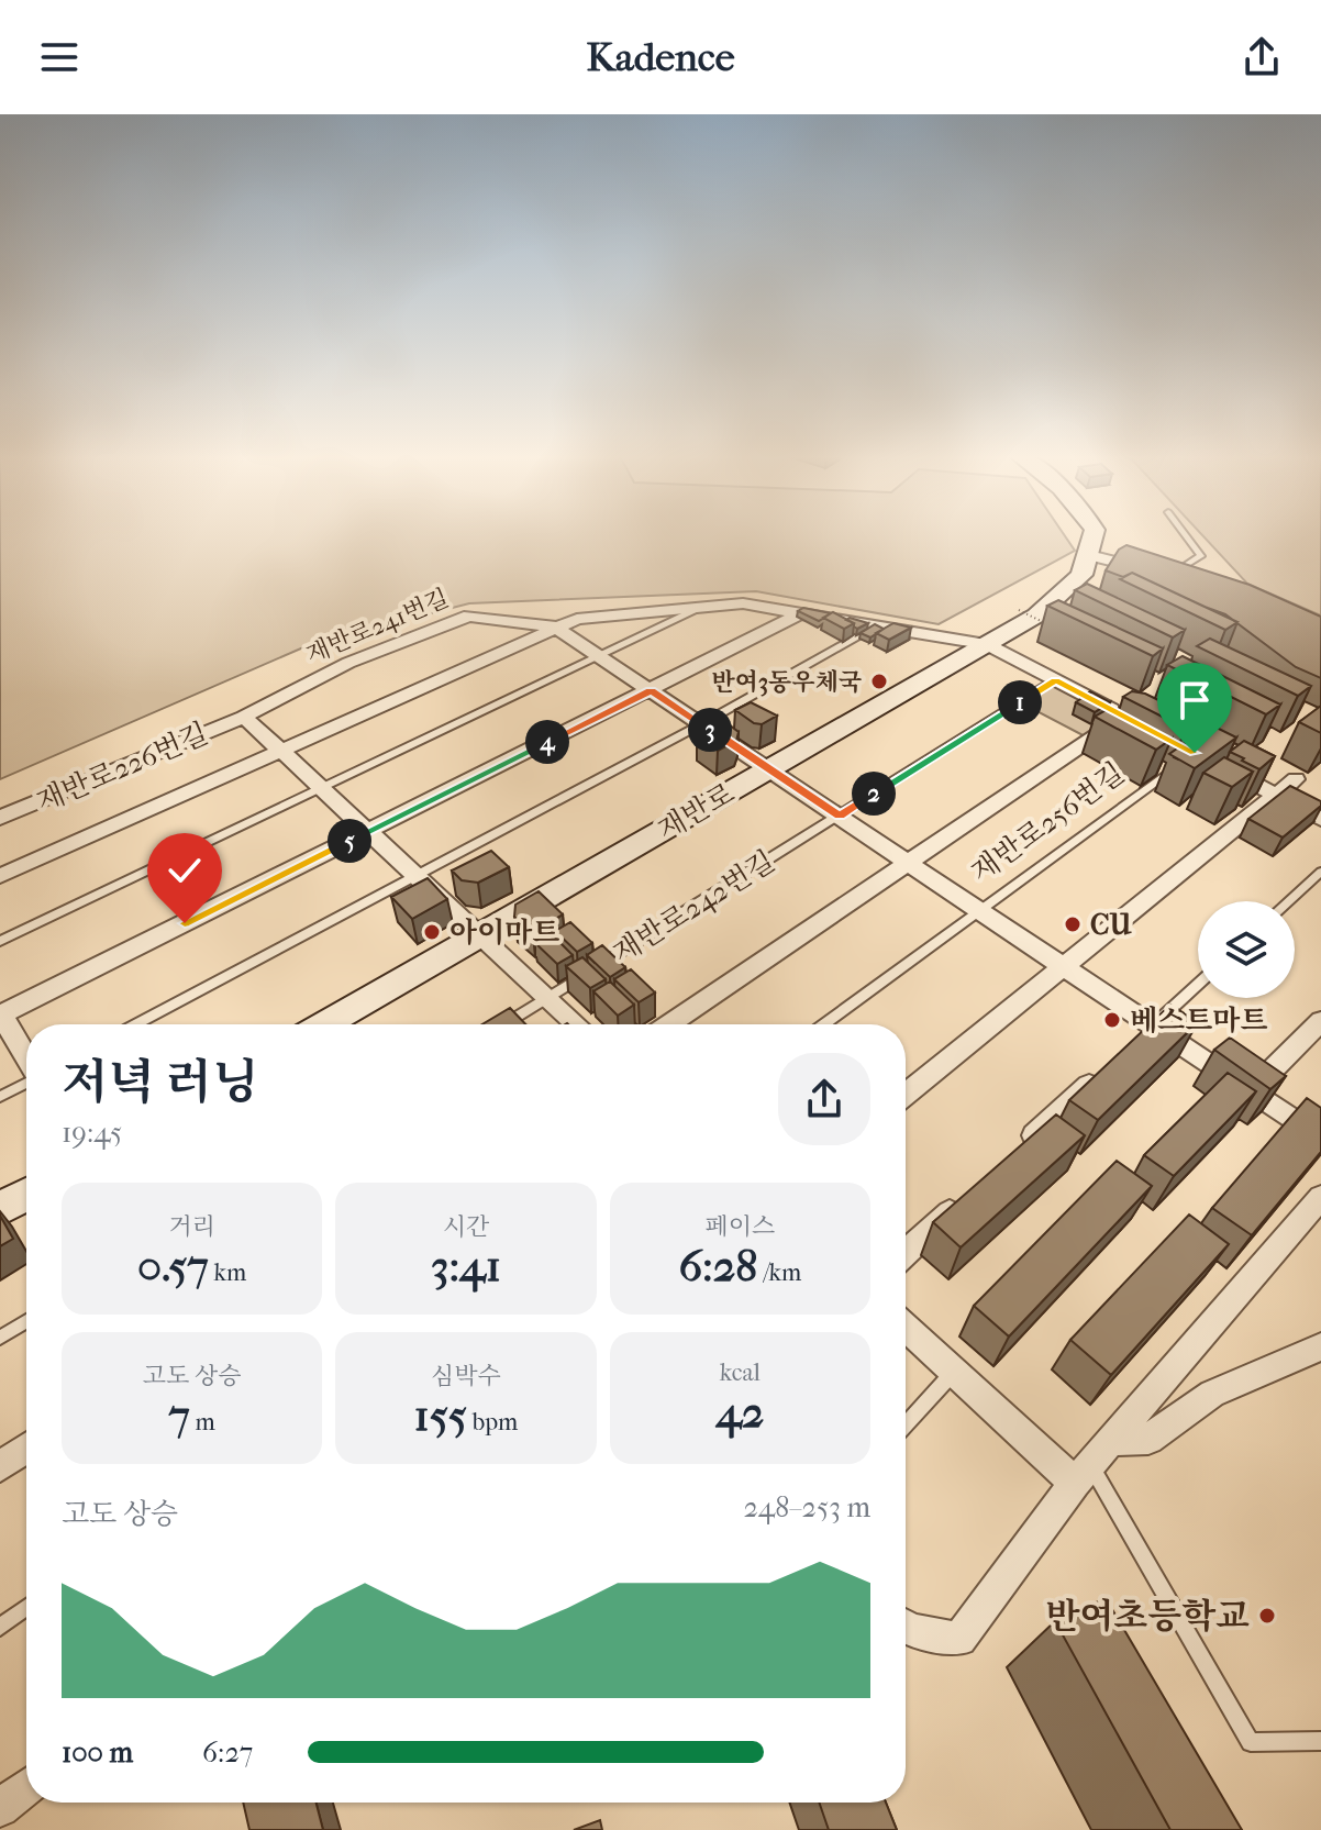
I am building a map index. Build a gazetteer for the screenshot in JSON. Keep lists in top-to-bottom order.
{
  "streets": {
    "main road": ["재반로"],
    "street": ["재반로241번길", "재반로226번길", "재반로256번길"],
    "lane": ["재반로242번길"]
  },
  "crossings": [
    ["재반로241번길", "재반로226번길"],
    ["재반로241번길", "재반로256번길"],
    ["재반로", "재반로256번길"],
    ["재반로256번길", "재반로242번길"]
  ],
  "places": [
    "반여3동우체국",
    "CU",
    "아이마트",
    "베스트마트",
    "반여초등학교"
  ],
  "page": {
    "header": "Kadence",
    "pins": [
      "1",
      "3",
      "4",
      "2",
      "5"
    ],
    "heading": ["저녁 러닝", "19:45"],
    "stats": [
      ["거리", "0.57 km"],
      ["시간", "3:41"],
      ["페이스", "6:28 /km"],
      ["고도 상승", "7 m"],
      ["심박수", "155 bpm"],
      ["kcal", "42"]
    ],
    "chart": ["고도 상승", "248–253 m"],
    "list": [
      {
        "name": "100 m",
        "note": "6:27"
      }
    ]
  }
}
